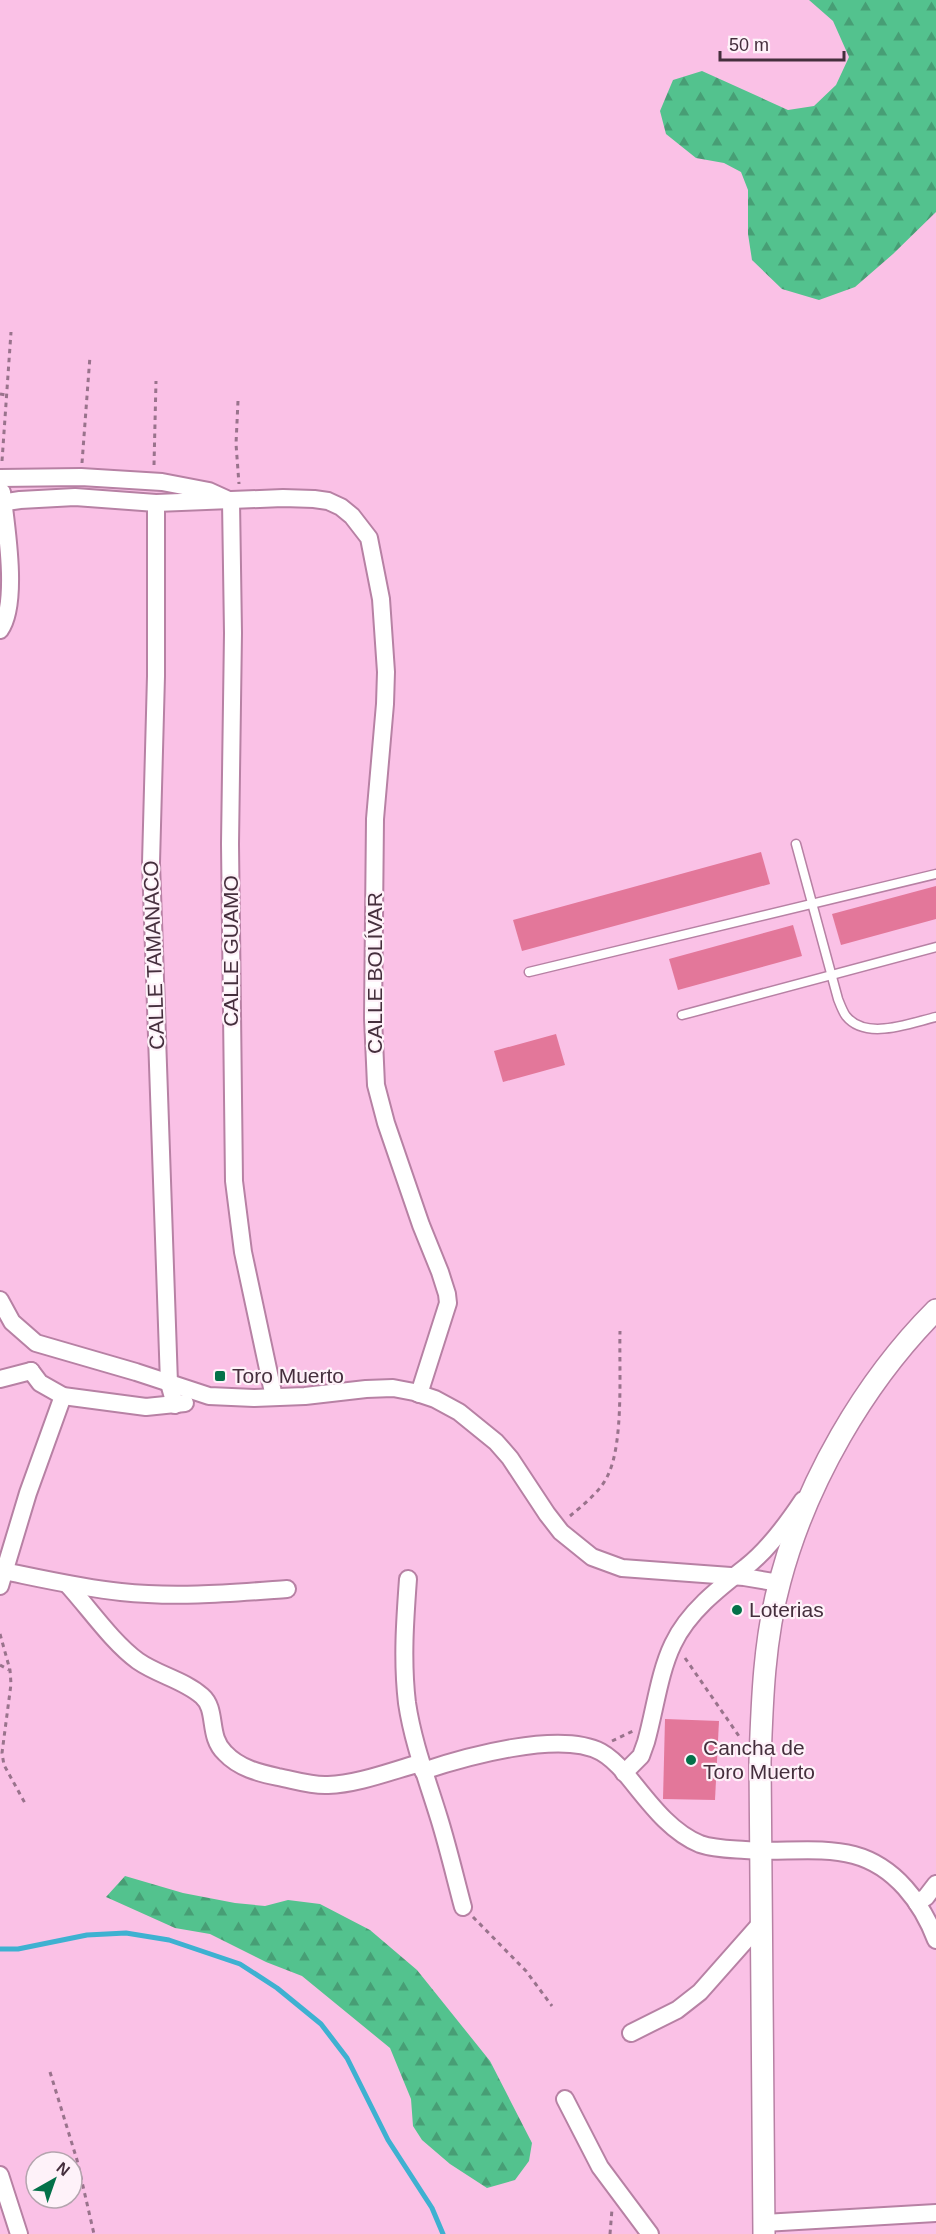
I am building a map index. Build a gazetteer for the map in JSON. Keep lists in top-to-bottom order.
{
  "streets": {
    "street": ["CALLE GUAMO", "CALLE TAMANACO", "CALLE BOLÍVAR"]
  },
  "crossings": [
    ["CALLE GUAMO", "CALLE BOLÍVAR"]
  ],
  "places": {
    "transit": ["Toro Muerto"],
    "other": ["Loterias", "Cancha de Toro Muerto"]
  },
  "scale_bar": "50 m",
  "north": "top right"
}
